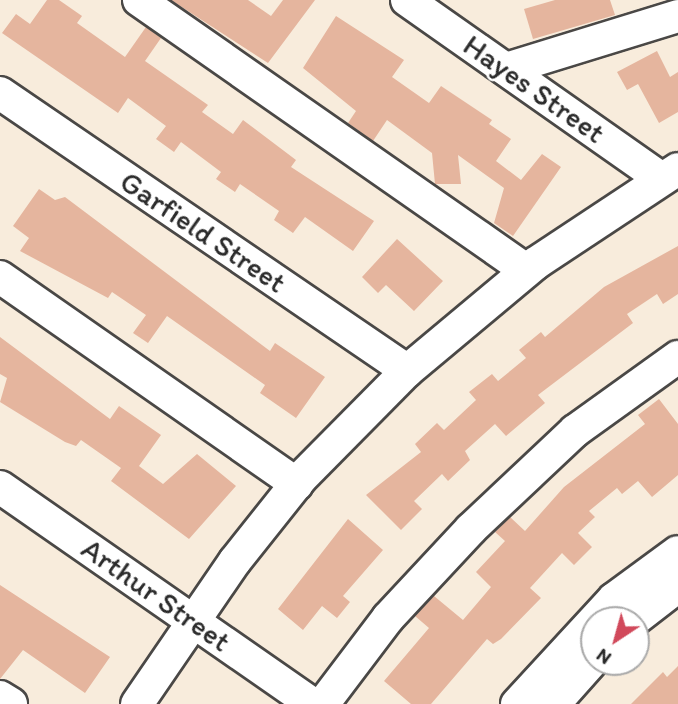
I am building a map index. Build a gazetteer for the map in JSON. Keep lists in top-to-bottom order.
{
  "streets": {
    "street": ["Hayes Street", "Garfield Street", "Arthur Street"]
  },
  "north": "bottom left"
}
